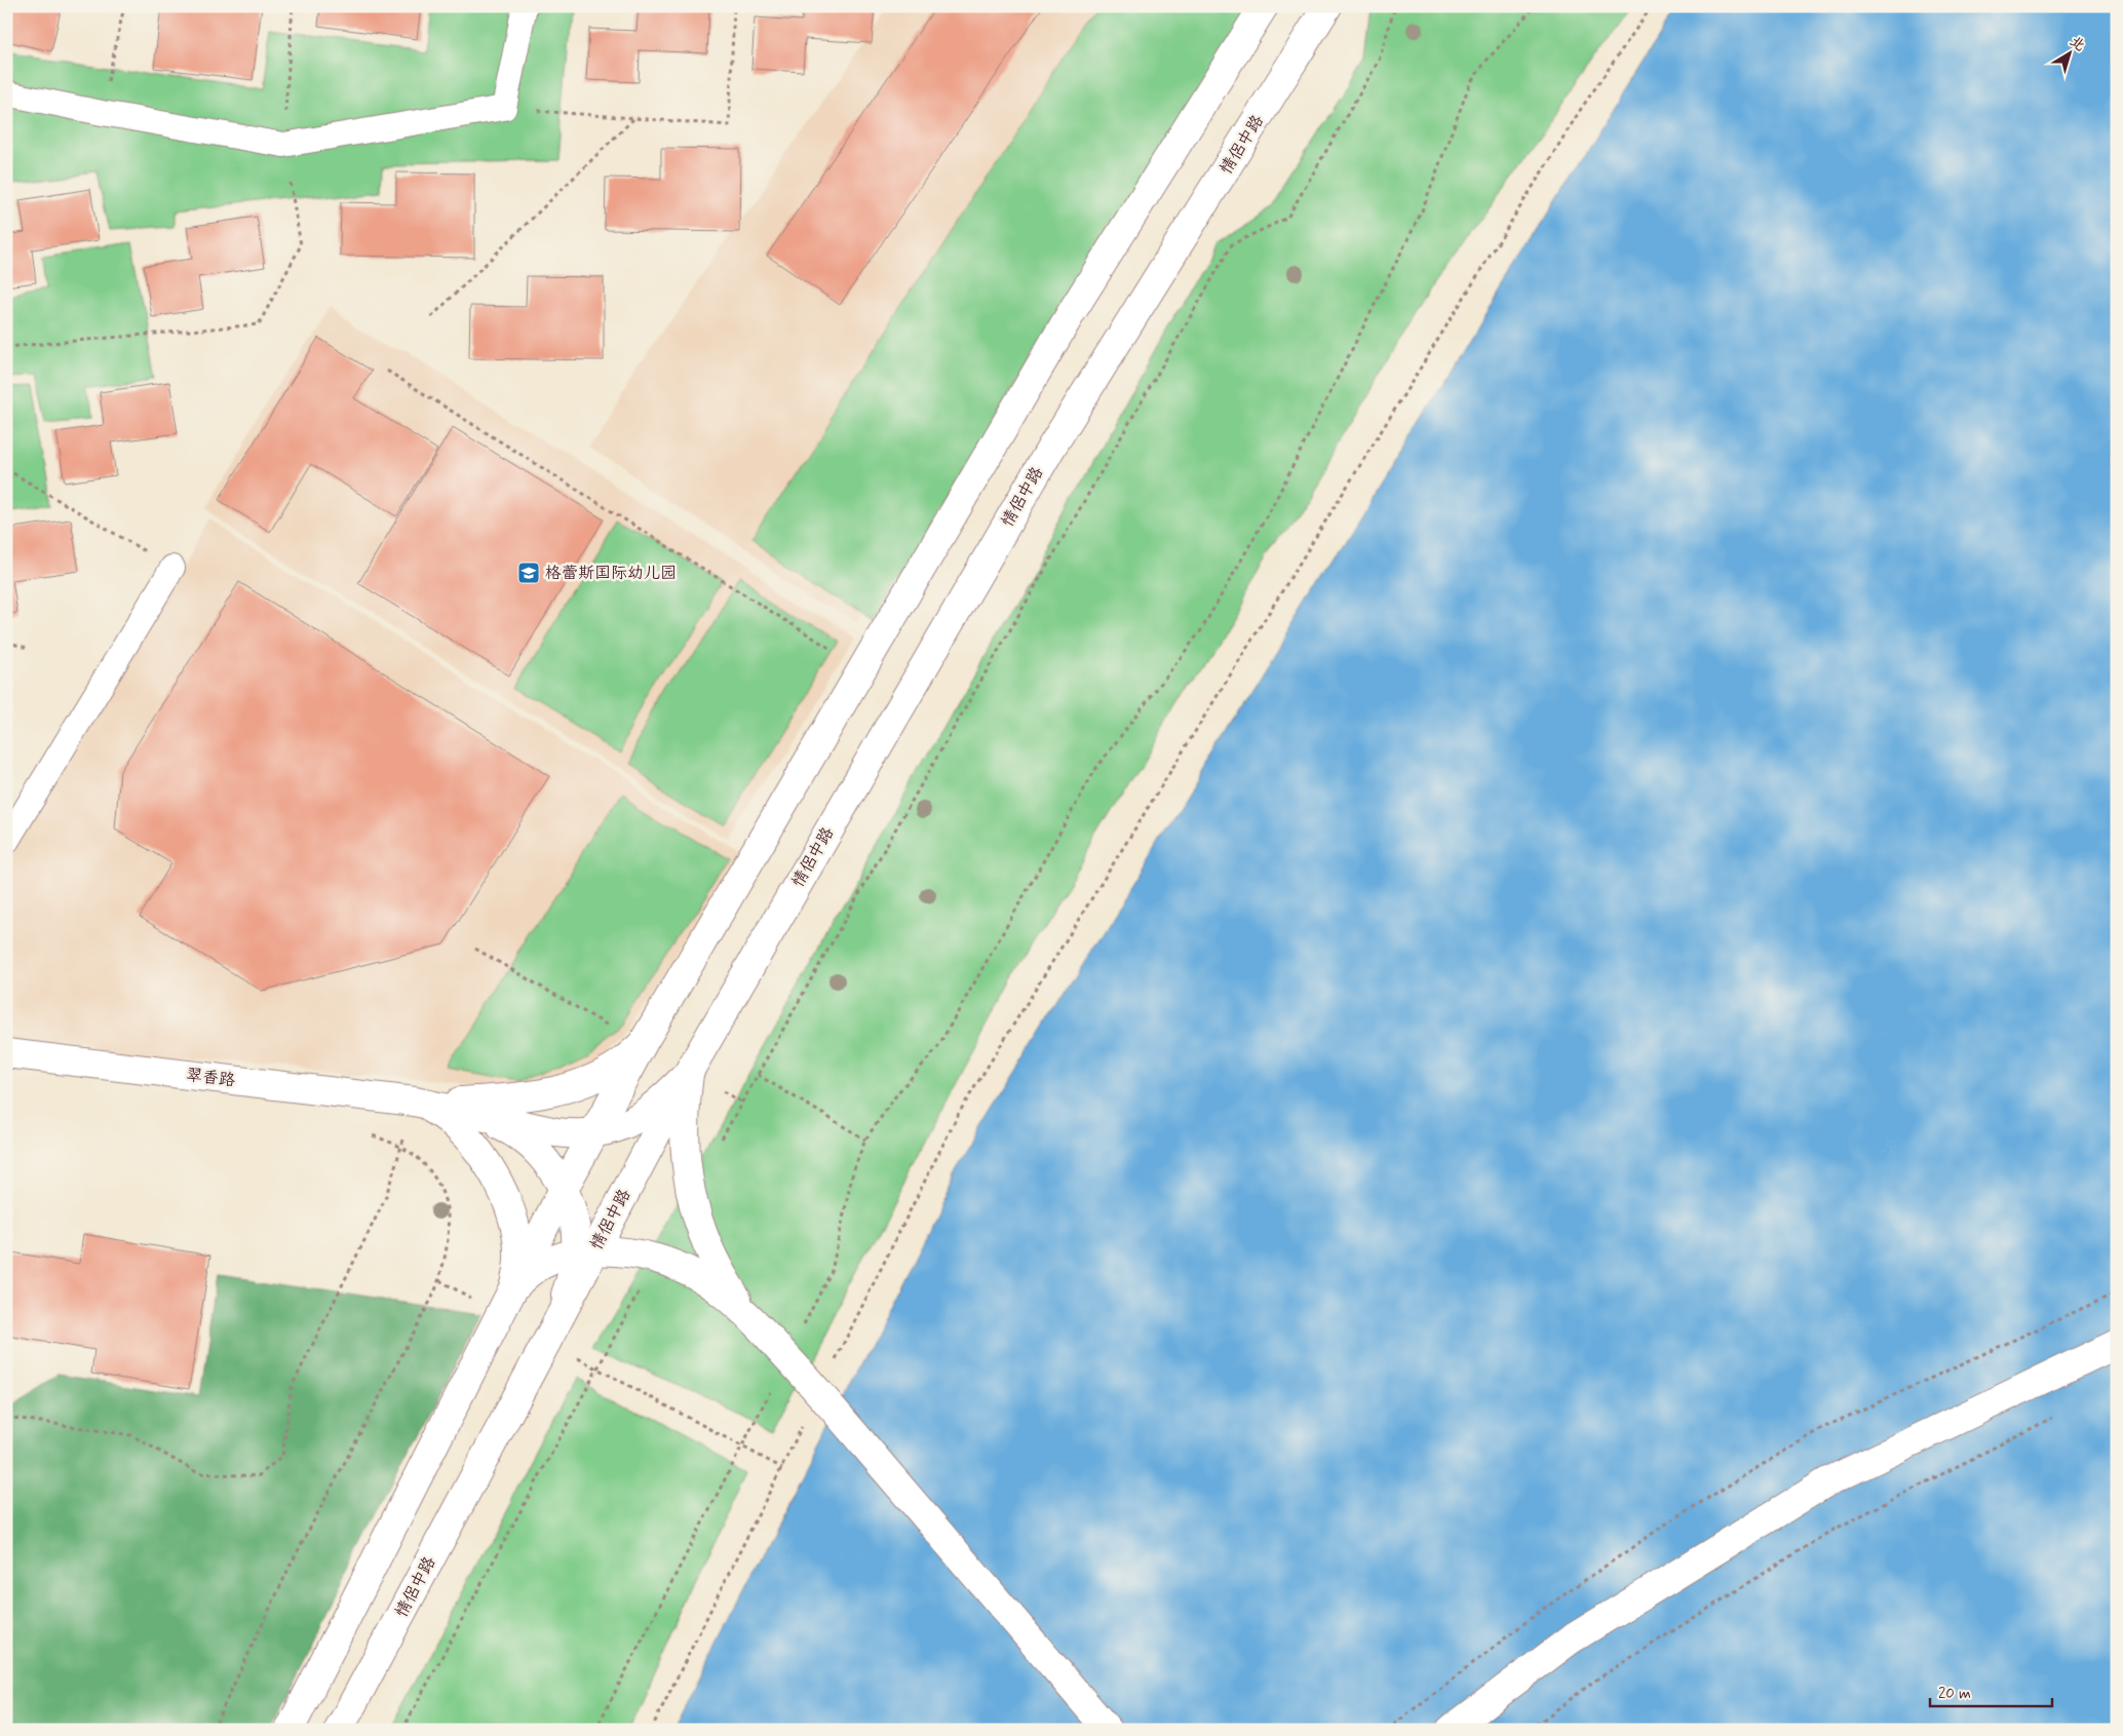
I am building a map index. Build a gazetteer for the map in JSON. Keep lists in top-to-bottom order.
{
  "streets": {
    "main road": ["情侶中路", "翠香路"]
  },
  "places": {
    "school or university": ["格蕾斯国际幼儿园"]
  },
  "scale_bar": "20 m",
  "north": "top right"
}
